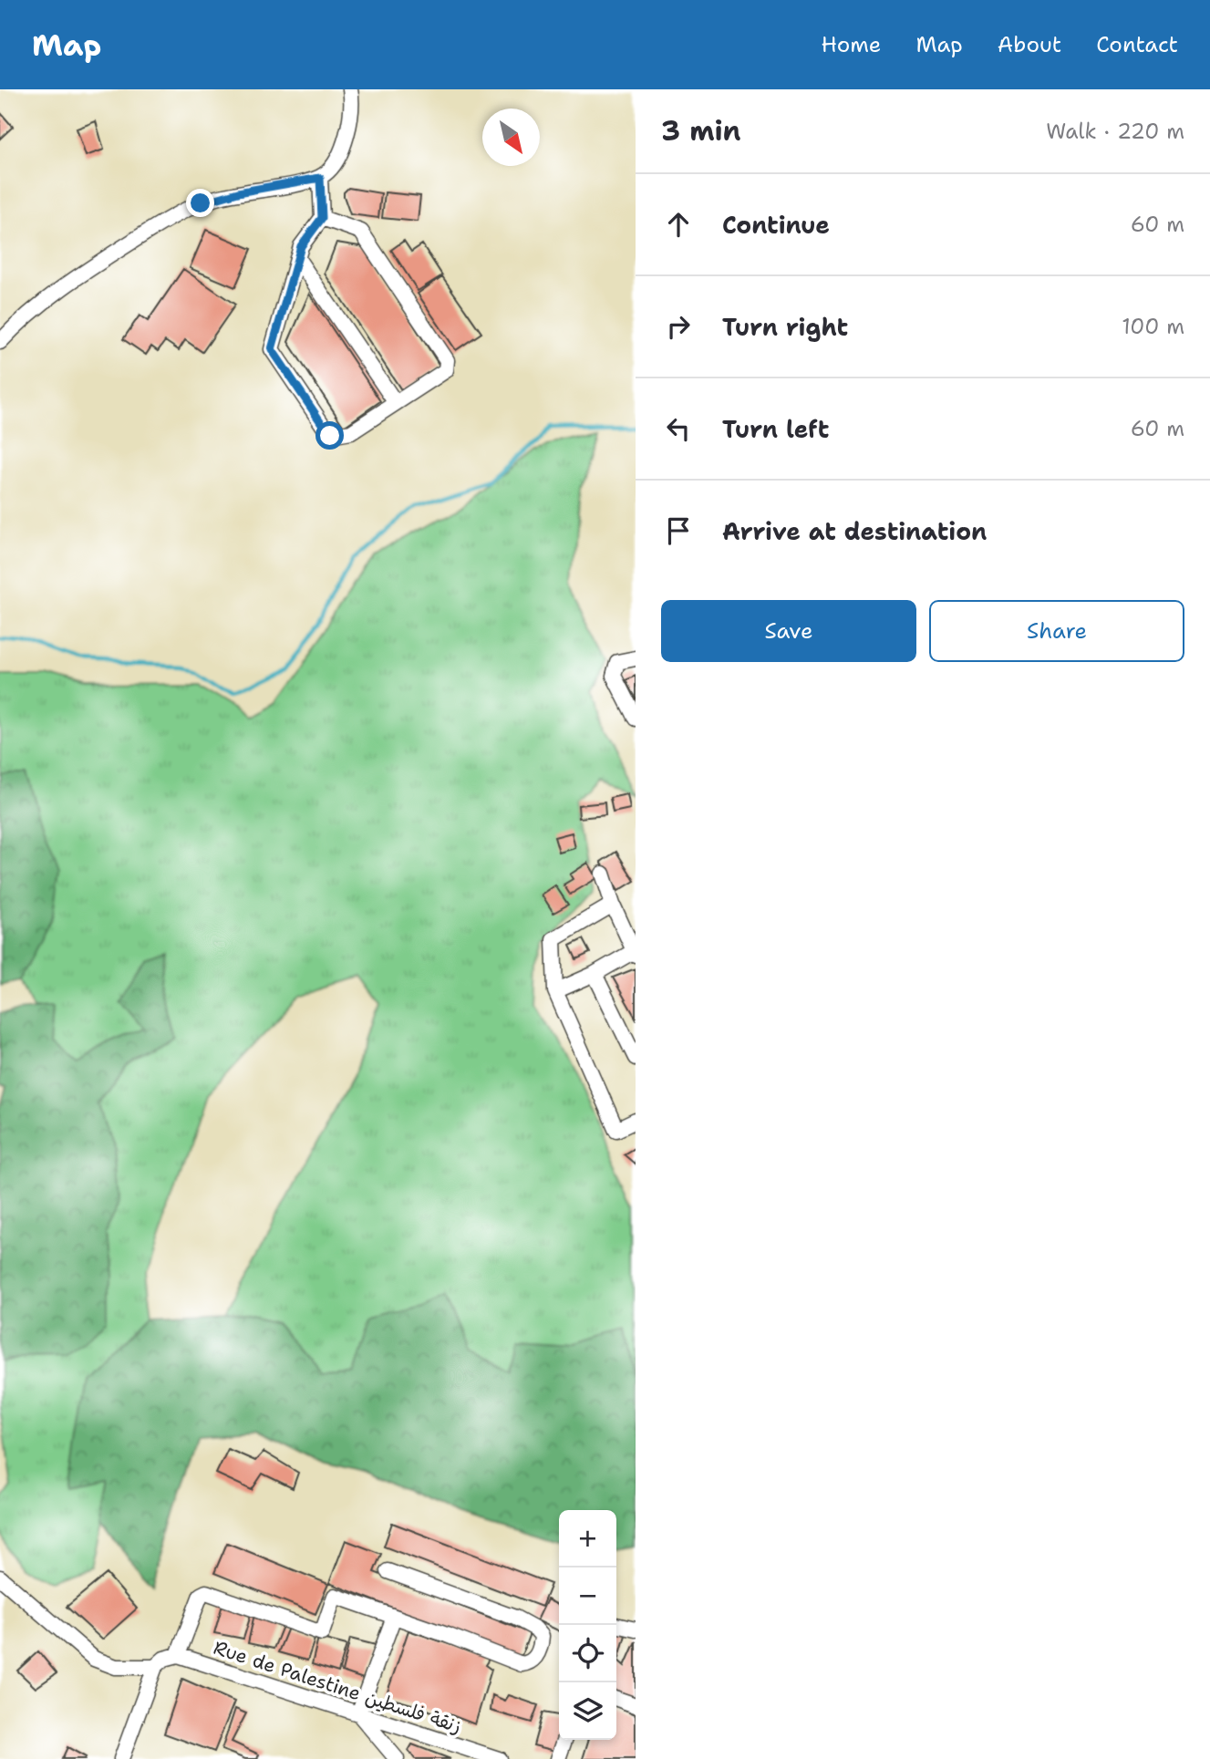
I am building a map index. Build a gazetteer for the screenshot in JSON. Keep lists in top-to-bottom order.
{
  "streets": {
    "street": ["Rue de Palestine زنقة فلسطين"]
  },
  "north": "bottom right",
  "page": {
    "header": "Map",
    "nav": [
      "Home",
      "Map",
      "About",
      "Contact"
    ],
    "heading": ["3 min", "Walk · 220 m"],
    "list": [
      ["Continue", "60 m"],
      ["Turn right", "100 m"],
      ["Turn left", "60 m"],
      "Arrive at destination"
    ],
    "buttons": ["Save", "Share"],
    "map_buttons": ["+", "−"]
  }
}
